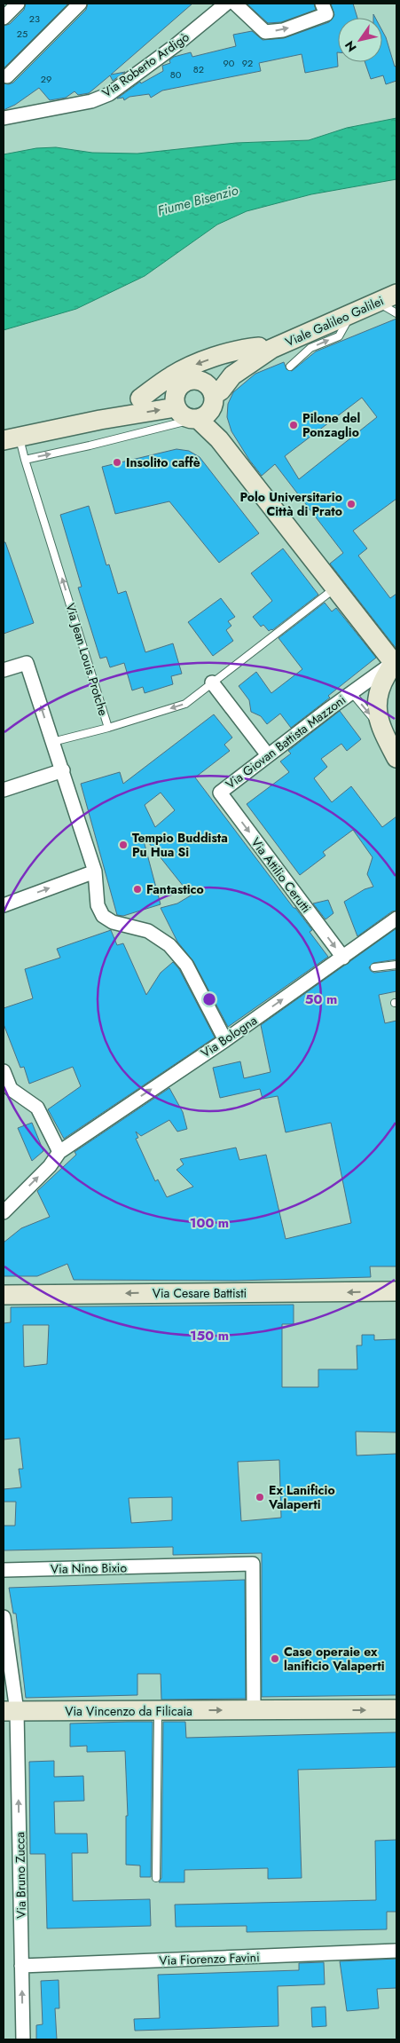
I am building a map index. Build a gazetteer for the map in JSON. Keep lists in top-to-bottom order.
{
  "streets": {
    "street": [
      "Via Roberto Ardigò",
      "Viale Galileo Galilei",
      "Via Giovan Battista Mazzoni",
      "Via Attilio Cerutti",
      "Via Bologna",
      "Via Cesare Battisti",
      "Via Nino Bixio",
      "Via Vincenzo da Filicaia",
      "Via Bruno Zucca",
      "Via Fiorenzo Favini"
    ],
    "lane": ["Via Jean Louis Protche"]
  },
  "crossings": [
    ["Via Giovan Battista Mazzoni", "Via Attilio Cerutti"],
    ["Via Attilio Cerutti", "Via Bologna"],
    ["Via Nino Bixio", "Via Vincenzo da Filicaia"],
    ["Via Vincenzo da Filicaia", "Via Bruno Zucca"],
    ["Via Bruno Zucca", "Via Fiorenzo Favini"]
  ],
  "one_way": [
    "Via Attilio Cerutti",
    "Via Bologna",
    "Via Cesare Battisti",
    "Via Vincenzo da Filicaia",
    "Via Bruno Zucca"
  ],
  "water": ["Fiume Bisenzio"],
  "places": [
    "Pilone del Ponzaglio",
    "Insolito caffè",
    "Polo Universitario Città di Prato",
    "Tempio Buddista Pu Hua Si",
    "Fantastico",
    "Ex Lanificio Valaperti",
    "Case operaie ex lanificio Valaperti"
  ],
  "house_numbers": [
    "23",
    "25",
    "90",
    "92",
    "82",
    "80",
    "29"
  ],
  "north": "bottom left",
  "rings": ["50 m", "100 m", "150 m"]
}
